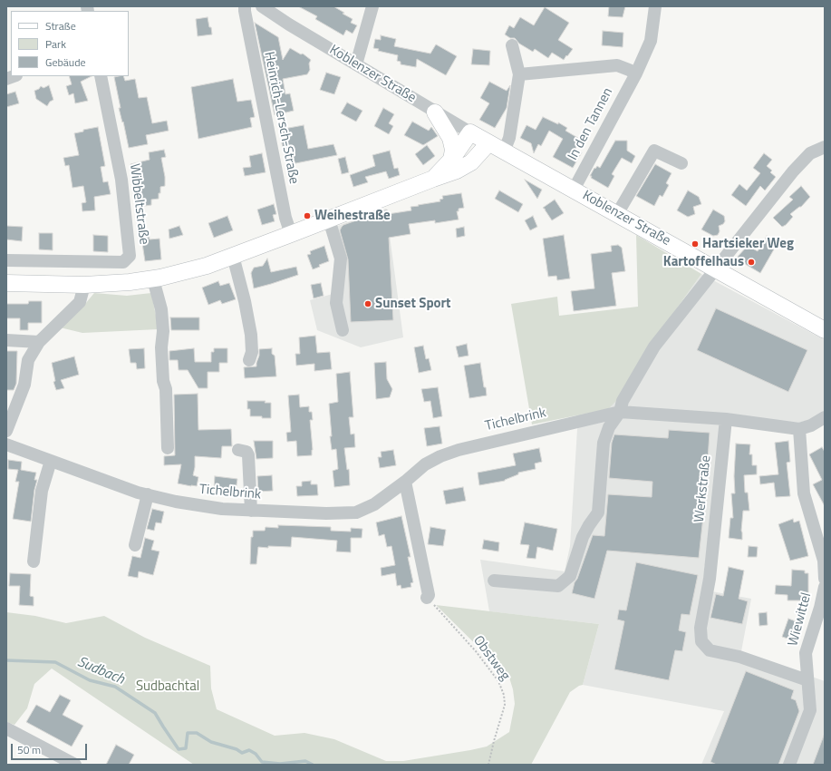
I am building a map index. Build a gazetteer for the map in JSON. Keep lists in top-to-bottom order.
{
  "streets": {
    "main road": ["Koblenzer Straße"],
    "street": [
      "Heinrich-Lersch-Straße",
      "In den Tannen",
      "Wibbeltstraße",
      "Tichelbrink",
      "Werkstraße",
      "Wiewittel"
    ],
    "path": ["Obstweg"]
  },
  "crossings": [
    ["Koblenzer Straße", "In den Tannen"],
    ["Tichelbrink", "Werkstraße"],
    ["Tichelbrink", "Wiewittel"],
    ["Werkstraße", "Wiewittel"]
  ],
  "water": ["Sudbach"],
  "parks": ["Sudbachtal"],
  "places": [
    "Weihestraße",
    "Hartsieker Weg",
    "Kartoffelhaus",
    "Sunset Sport"
  ],
  "legend": ["Straße", "Park", "Gebäude"],
  "scale_bar": "50 m"
}
